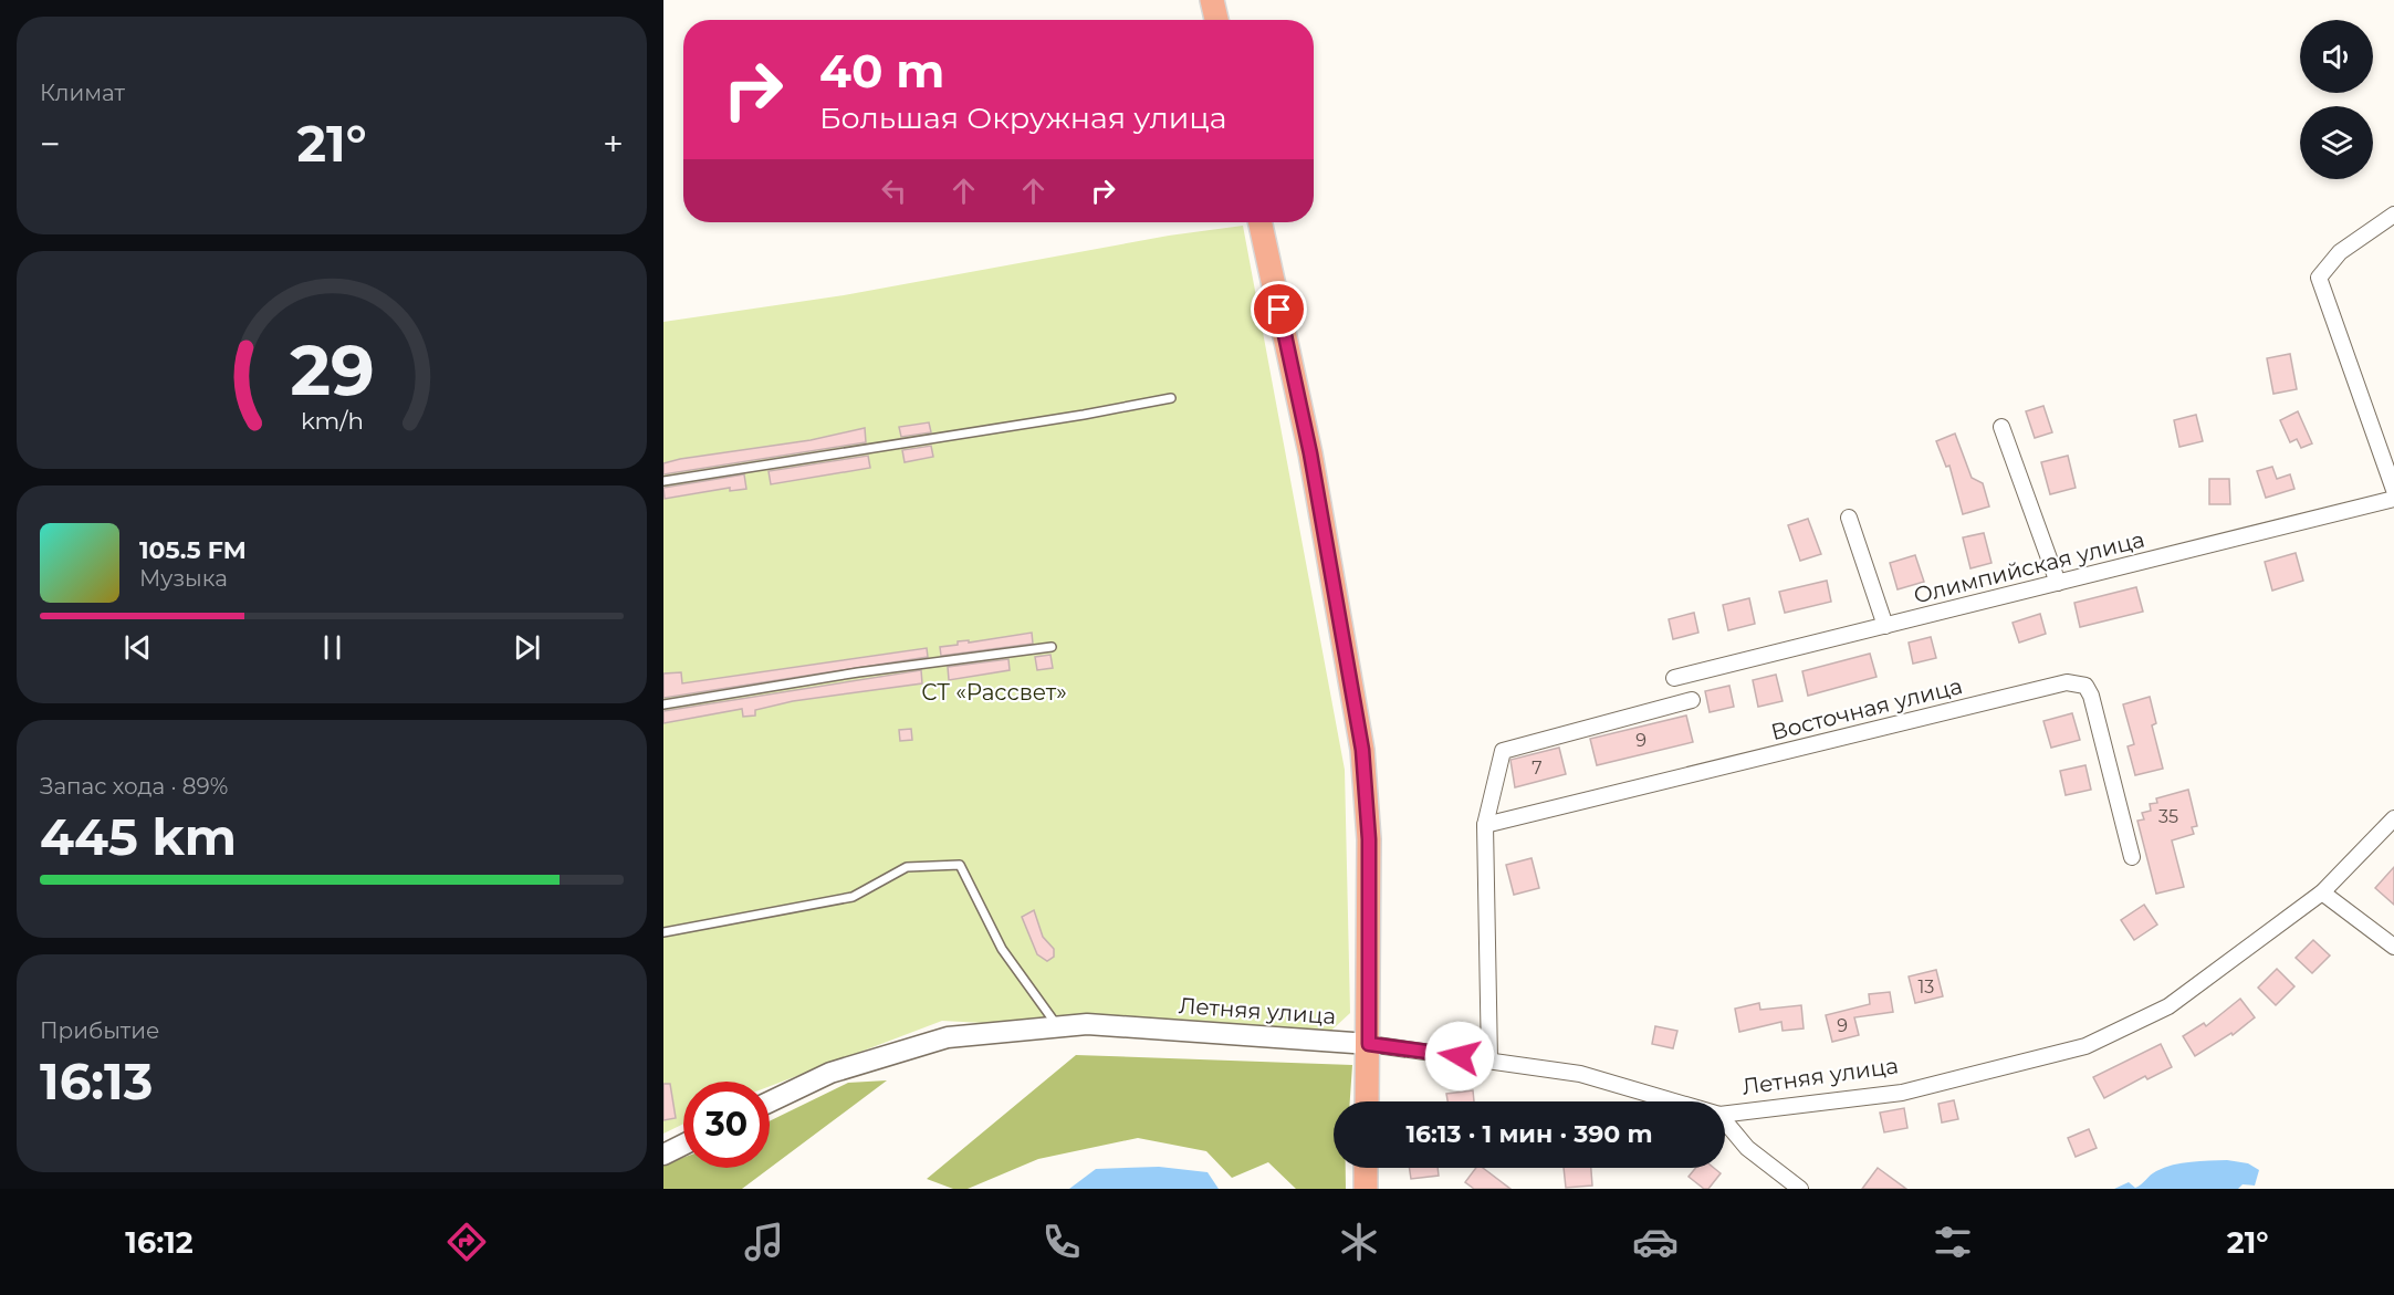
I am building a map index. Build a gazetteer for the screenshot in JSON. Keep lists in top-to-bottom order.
{
  "streets": {
    "street": ["Олимпийская улица", "Восточная улица", "Летняя улица"]
  },
  "parks": ["СТ «Рассвет»"],
  "house_numbers": [
    "9",
    "7",
    "35",
    "13",
    "9"
  ],
  "page": {
    "tile": [
      "Климат",
      ["Запас хода · 89%", "445 km"],
      ["Прибытие", "16:13"]
    ],
    "turn": ["40 m", "Большая Окружная улица"],
    "heat": ["−", "21°", "+"],
    "song": ["105.5 FM", "Музыка"],
    "limit": "30",
    "trip": "16:13 · 1 мин · 390 m",
    "tabs": ["16:12", "21°"],
    "gauge": ["29", "km/h"]
  }
}
